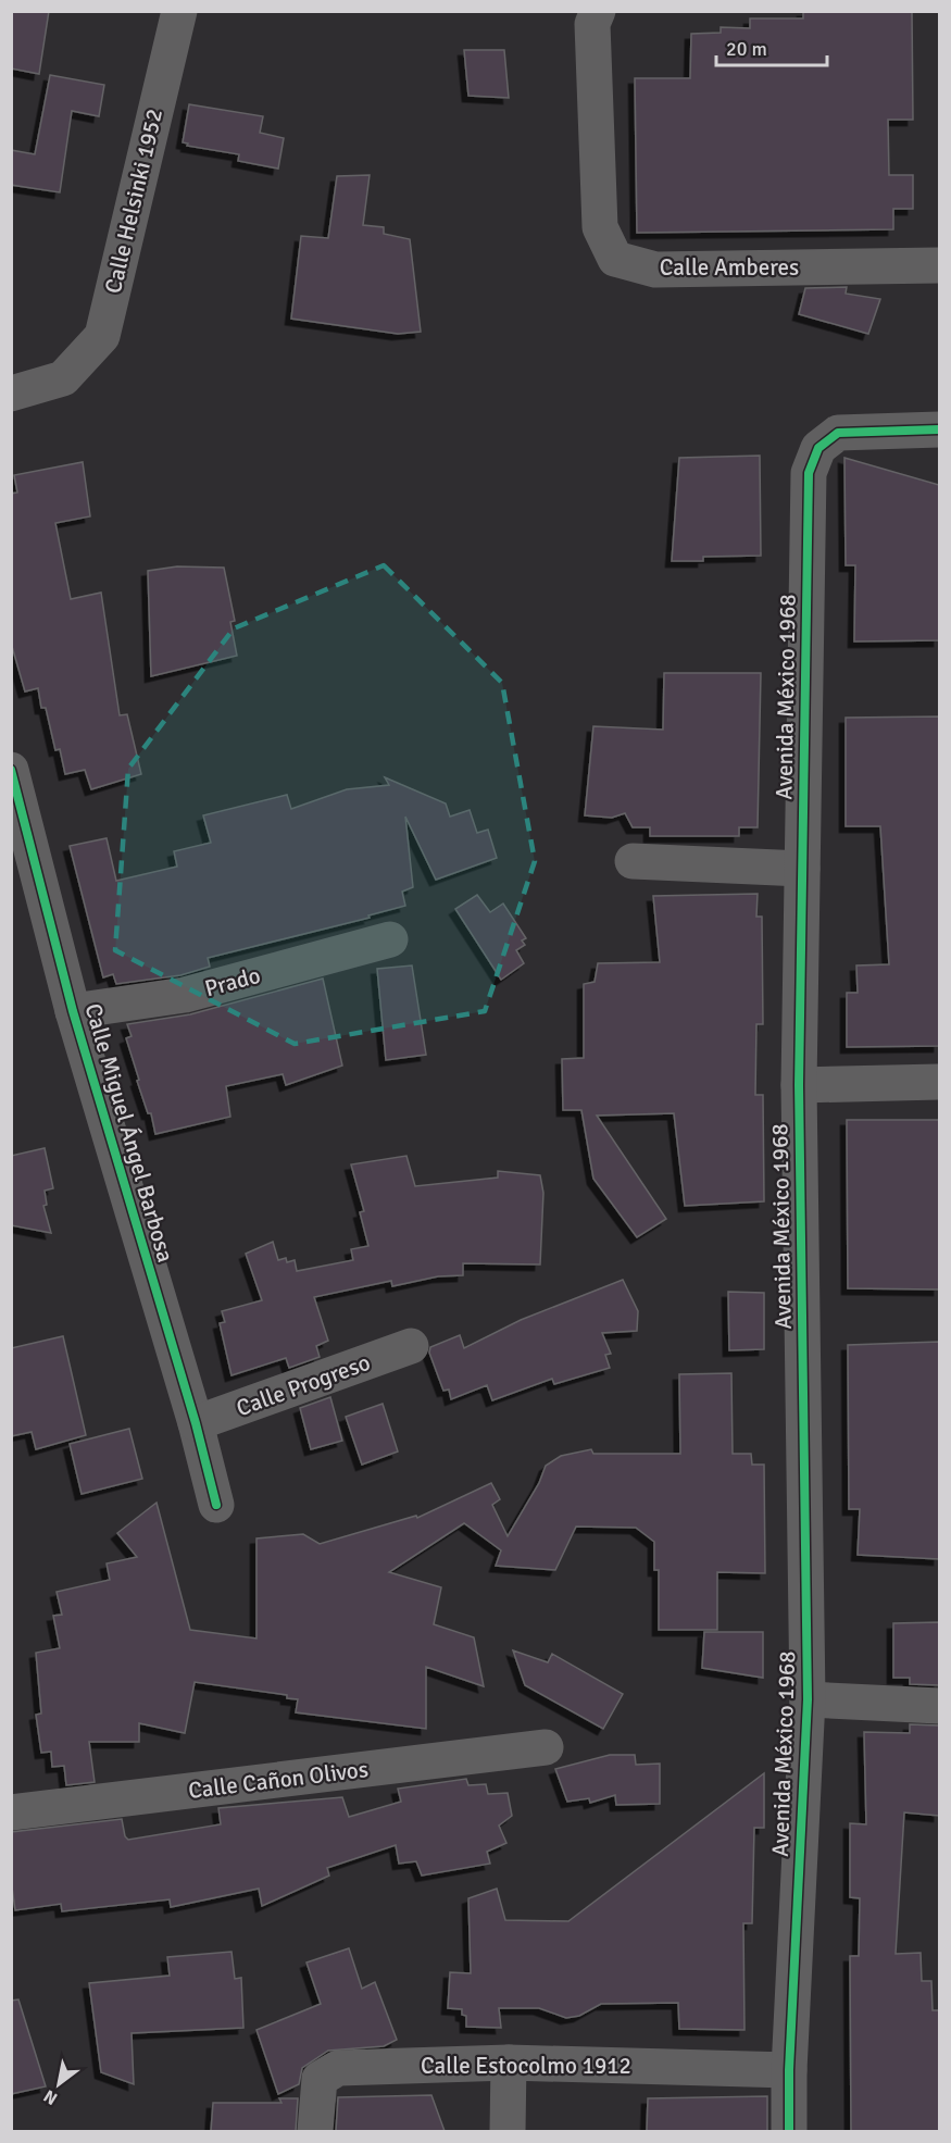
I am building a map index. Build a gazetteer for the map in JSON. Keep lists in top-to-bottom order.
{
  "streets": {
    "street": [
      "Calle Helsinki 1952",
      "Calle Amberes",
      "Avenida México 1968",
      "Prado",
      "Calle Miguel Ángel Barbosa",
      "Calle Progreso",
      "Calle Cañon Olivos",
      "Calle Estocolmo 1912"
    ]
  },
  "crossings": [
    ["Avenida México 1968", "Calle Estocolmo 1912"],
    ["Prado", "Calle Miguel Ángel Barbosa"],
    ["Calle Miguel Ángel Barbosa", "Calle Progreso"]
  ],
  "scale_bar": "20 m",
  "north": "bottom left"
}
